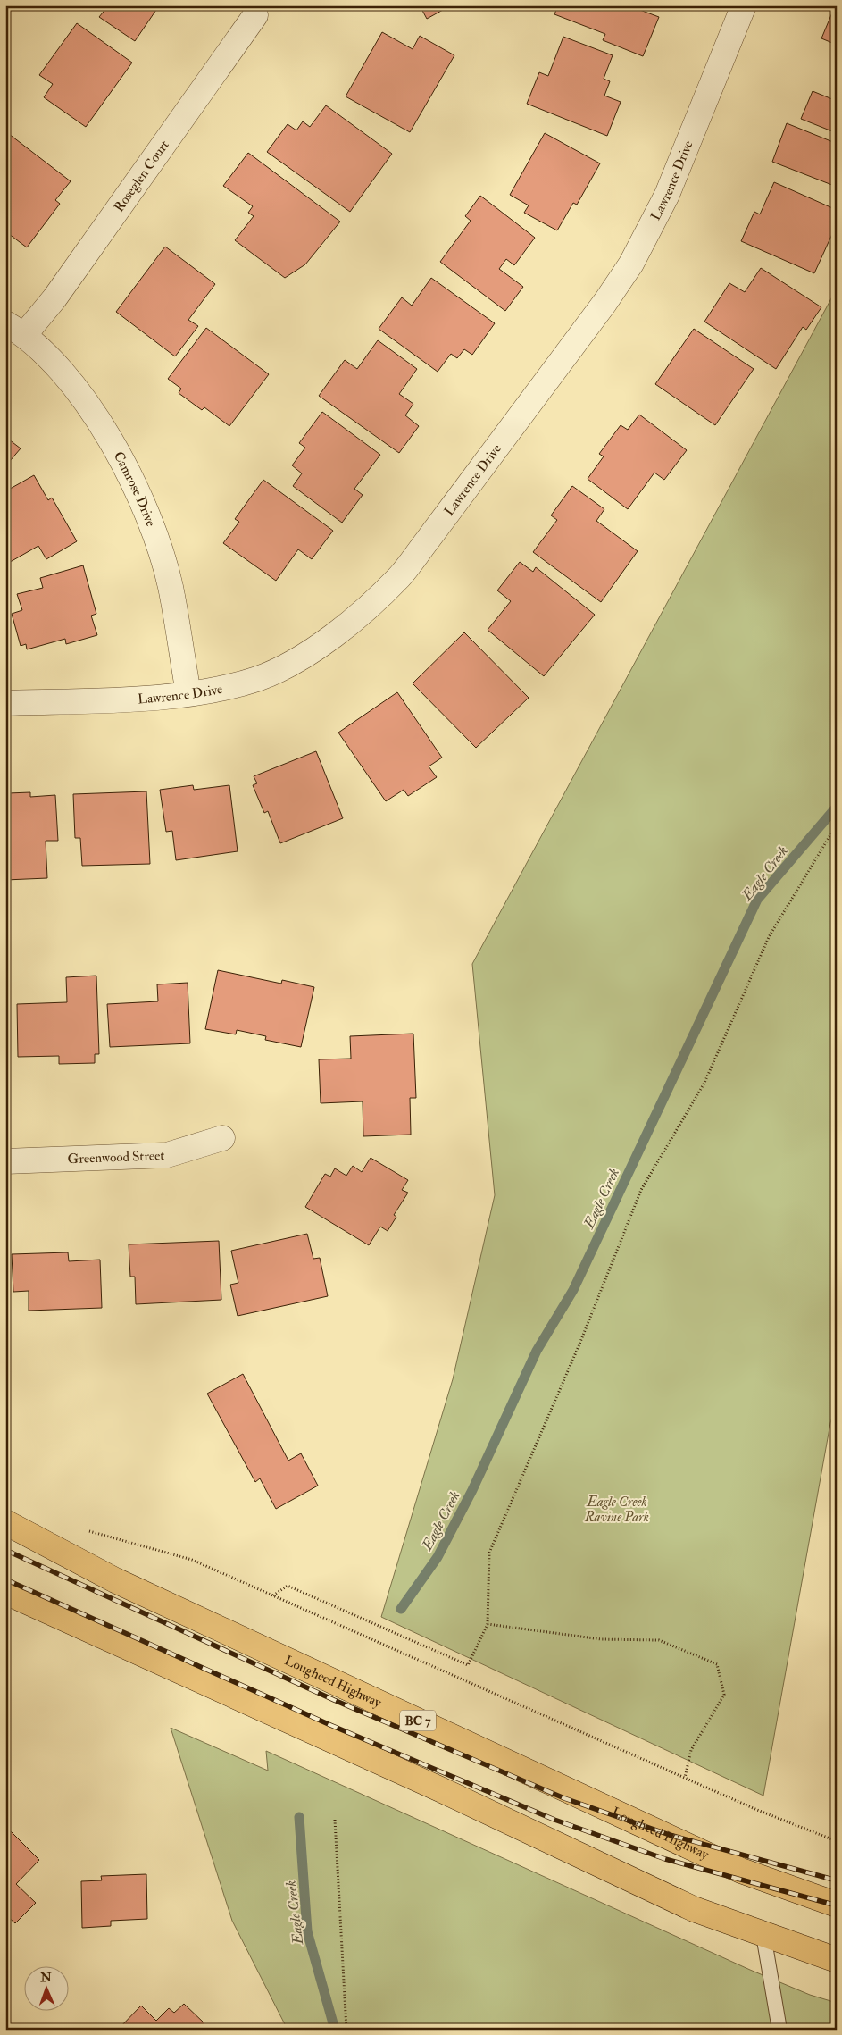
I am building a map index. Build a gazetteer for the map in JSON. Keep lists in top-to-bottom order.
{
  "streets": {
    "main road": ["Lougheed Highway", "BC 7"],
    "street": [
      "Roseglen Court",
      "Lawrence Drive",
      "Camrose Drive",
      "Greenwood Street"
    ]
  },
  "crossings": [
    ["Roseglen Court", "Camrose Drive"],
    ["Lawrence Drive", "Camrose Drive"]
  ],
  "water": ["Eagle Creek"],
  "parks": ["Eagle Creek Ravine Park"],
  "north": "top"
}
